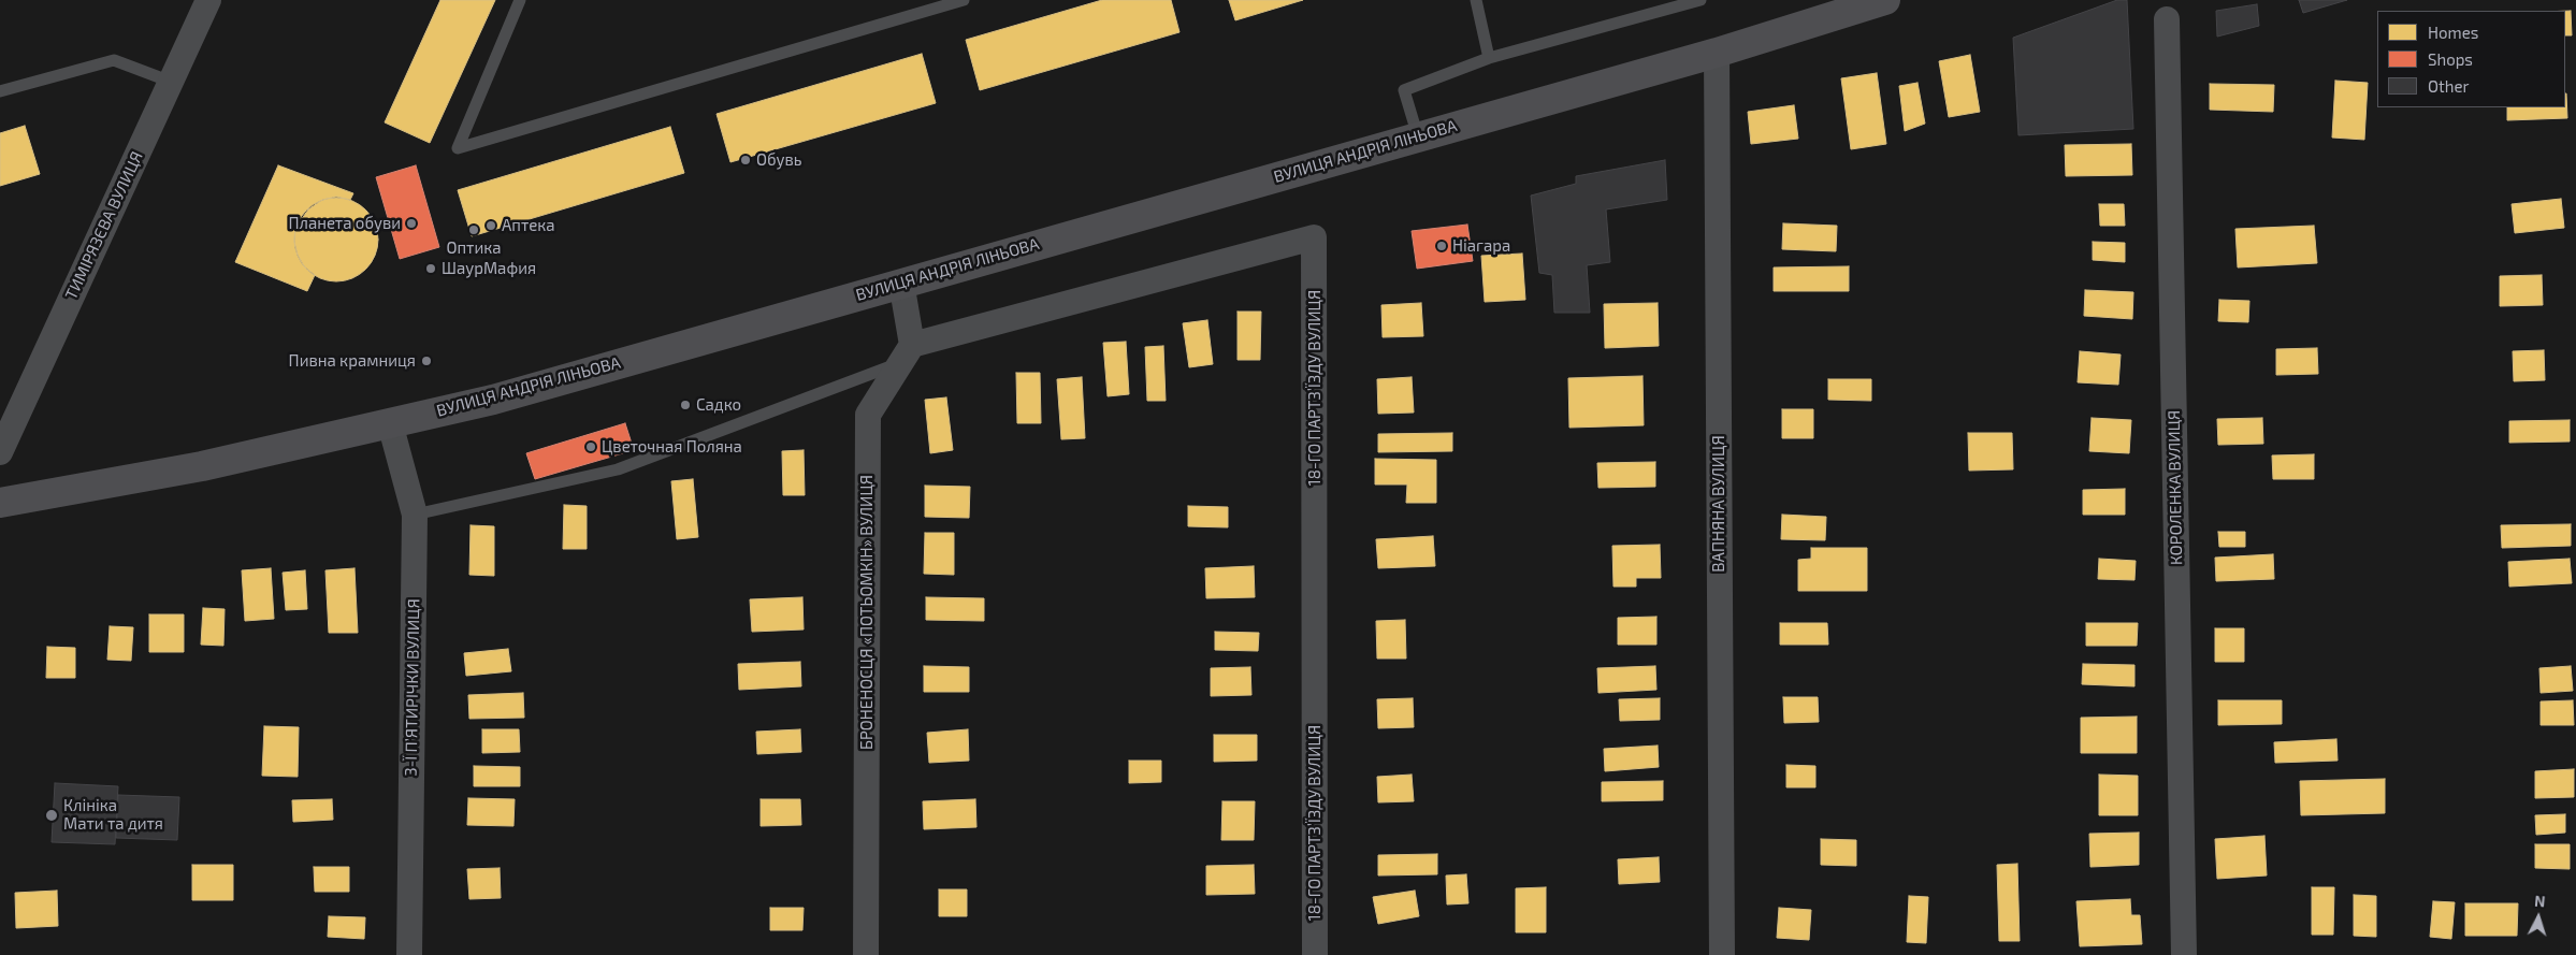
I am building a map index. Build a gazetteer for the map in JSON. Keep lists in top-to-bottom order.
{
  "streets": {
    "main road": ["ВУЛИЦЯ АНДРІЯ ЛІНЬОВА"],
    "street": [
      "ТИМІРЯЗЄВА ВУЛИЦЯ",
      "18-ГО ПАРТЗ’ЇЗДУ ВУЛИЦЯ",
      "КОРОЛЕНКА ВУЛИЦЯ",
      "ВАПНЯНА ВУЛИЦЯ",
      "БРОНЕНОСЦЯ «ПОТЬОМКІН» ВУЛИЦЯ",
      "3-Ї П’ЯТИРІЧКИ ВУЛИЦЯ"
    ]
  },
  "crossings": [
    ["ВУЛИЦЯ АНДРІЯ ЛІНЬОВА", "ВАПНЯНА ВУЛИЦЯ"],
    ["ВУЛИЦЯ АНДРІЯ ЛІНЬОВА", "3-Ї П’ЯТИРІЧКИ ВУЛИЦЯ"],
    ["18-ГО ПАРТЗ’ЇЗДУ ВУЛИЦЯ", "БРОНЕНОСЦЯ «ПОТЬОМКІН» ВУЛИЦЯ"]
  ],
  "places": [
    "Обувь",
    "Планета обуви",
    "Аптека",
    "Оптика",
    "Ніагара",
    "ШаурМафия",
    "Пивна крамниця",
    "Садко",
    "Цветочная Поляна",
    "Клініка Мати та дитя"
  ],
  "legend": ["Homes", "Shops", "Other"],
  "north": "top"
}
